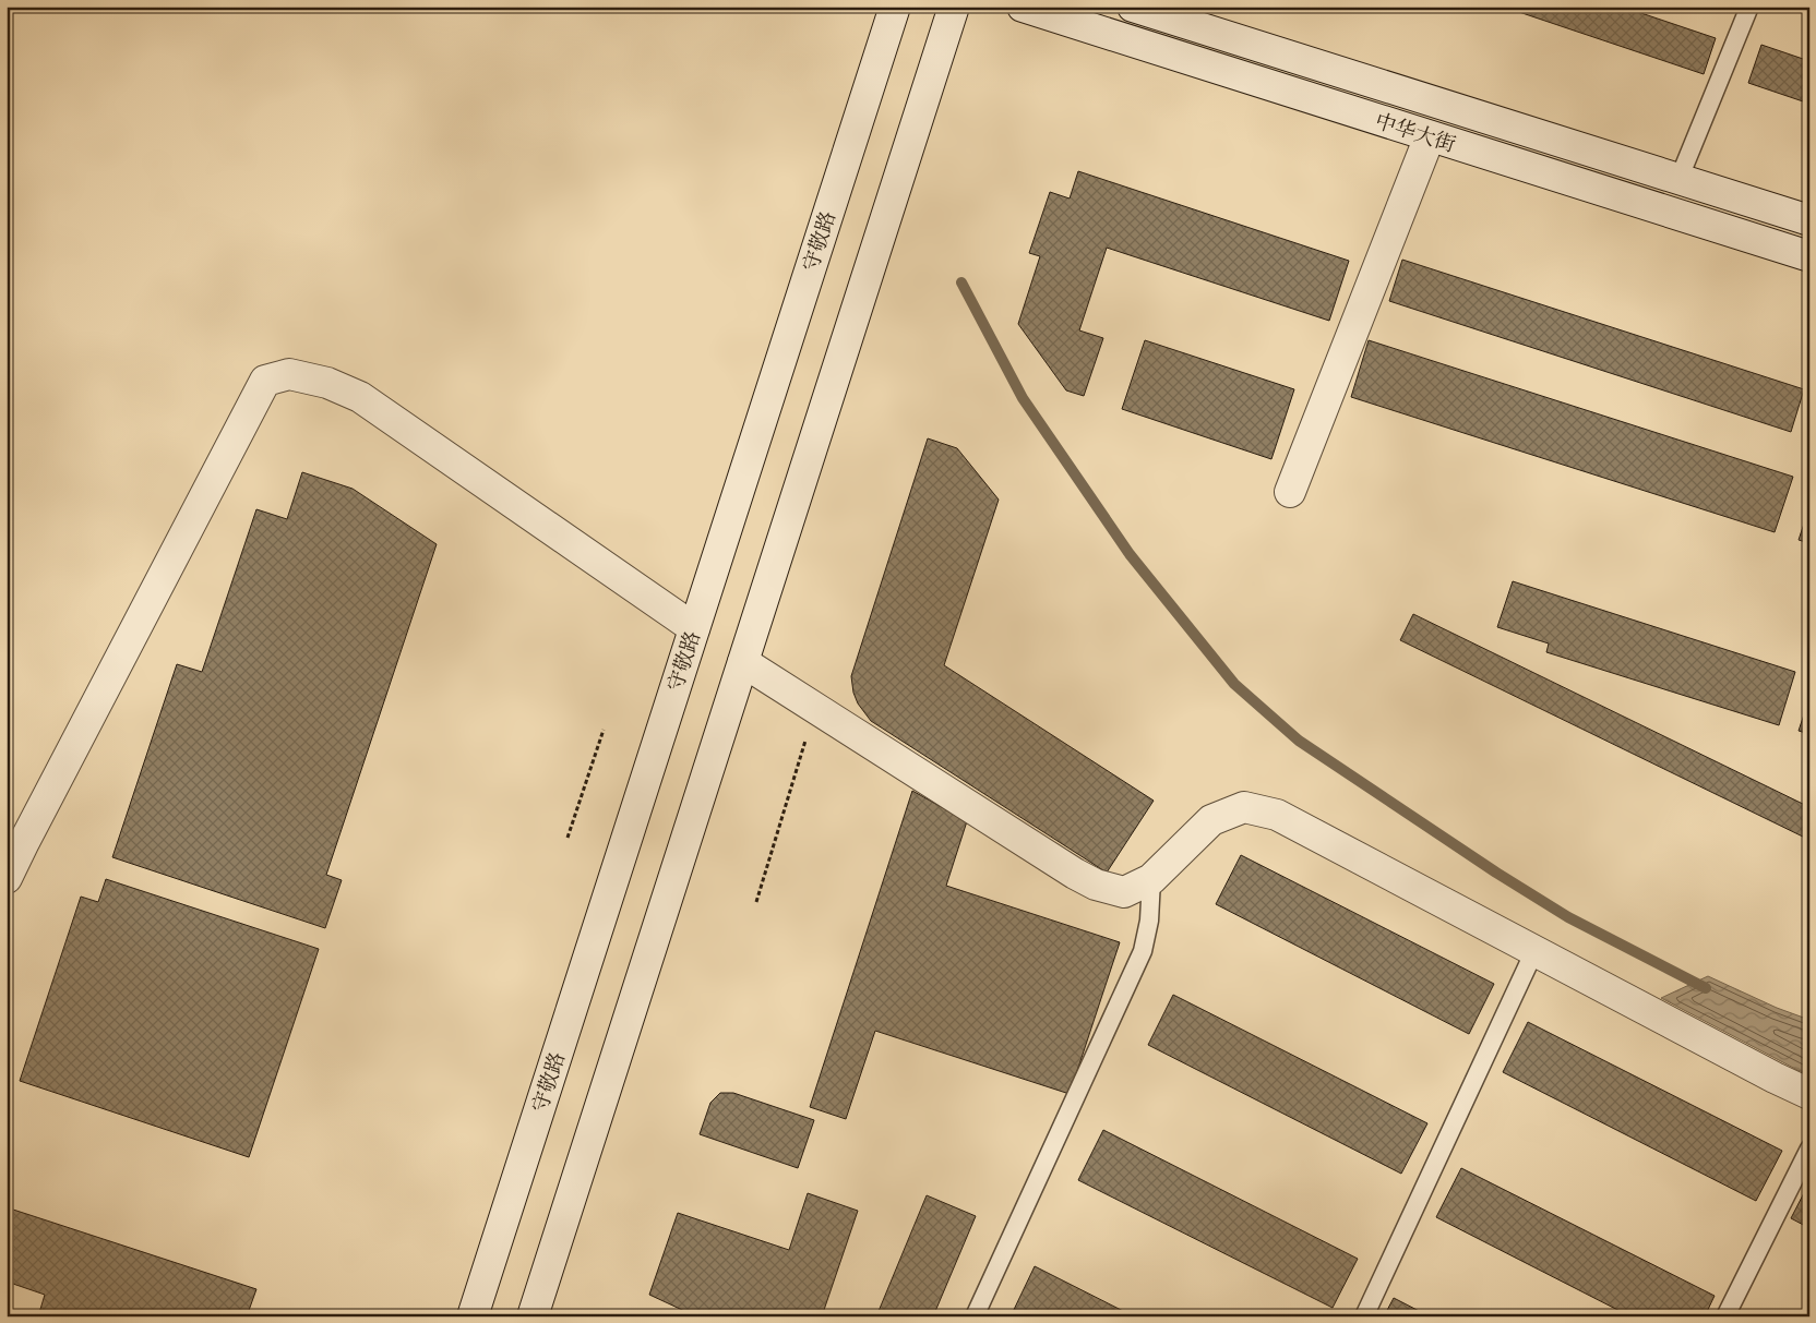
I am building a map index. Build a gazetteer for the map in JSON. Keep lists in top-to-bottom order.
{
  "streets": {
    "street": ["中华大街", "守敬路"]
  }
}
